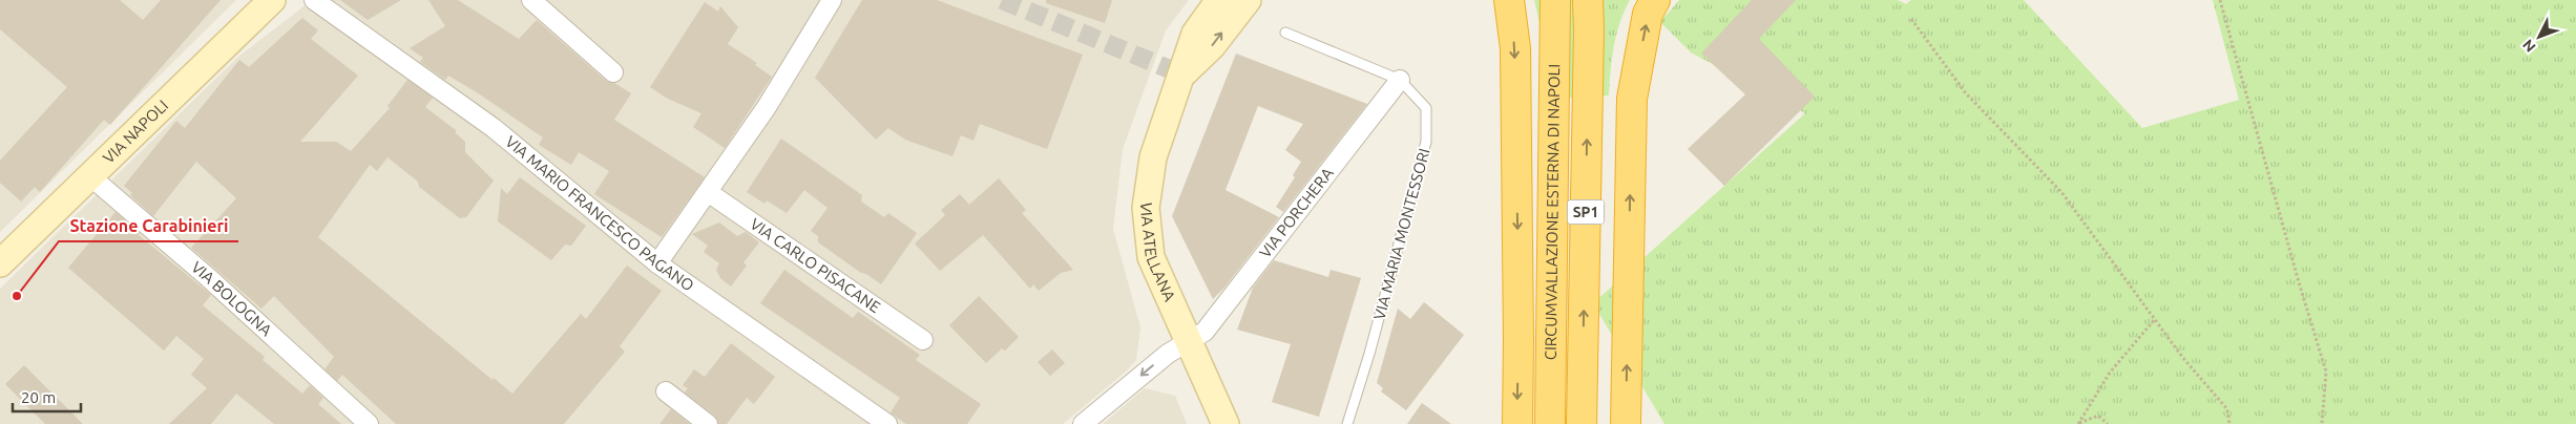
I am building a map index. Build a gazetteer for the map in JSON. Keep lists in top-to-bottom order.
{
  "streets": {
    "highway": ["CIRCUMVALLAZIONE ESTERNA DI NAPOLI", "SP1"],
    "main road": ["VIA NAPOLI", "VIA ATELLANA"],
    "street": [
      "VIA MARIO FRANCESCO PAGANO",
      "VIA PORCHERA",
      "VIA CARLO PISACANE",
      "VIA BOLOGNA"
    ],
    "lane": ["VIA MARIA MONTESSORI"]
  },
  "crossings": [
    ["VIA NAPOLI", "VIA BOLOGNA"],
    ["VIA PORCHERA", "VIA MARIA MONTESSORI"],
    ["VIA PORCHERA", "VIA ATELLANA"]
  ],
  "places": ["Stazione Carabinieri"],
  "scale_bar": "20 m",
  "north": "bottom left"
}
